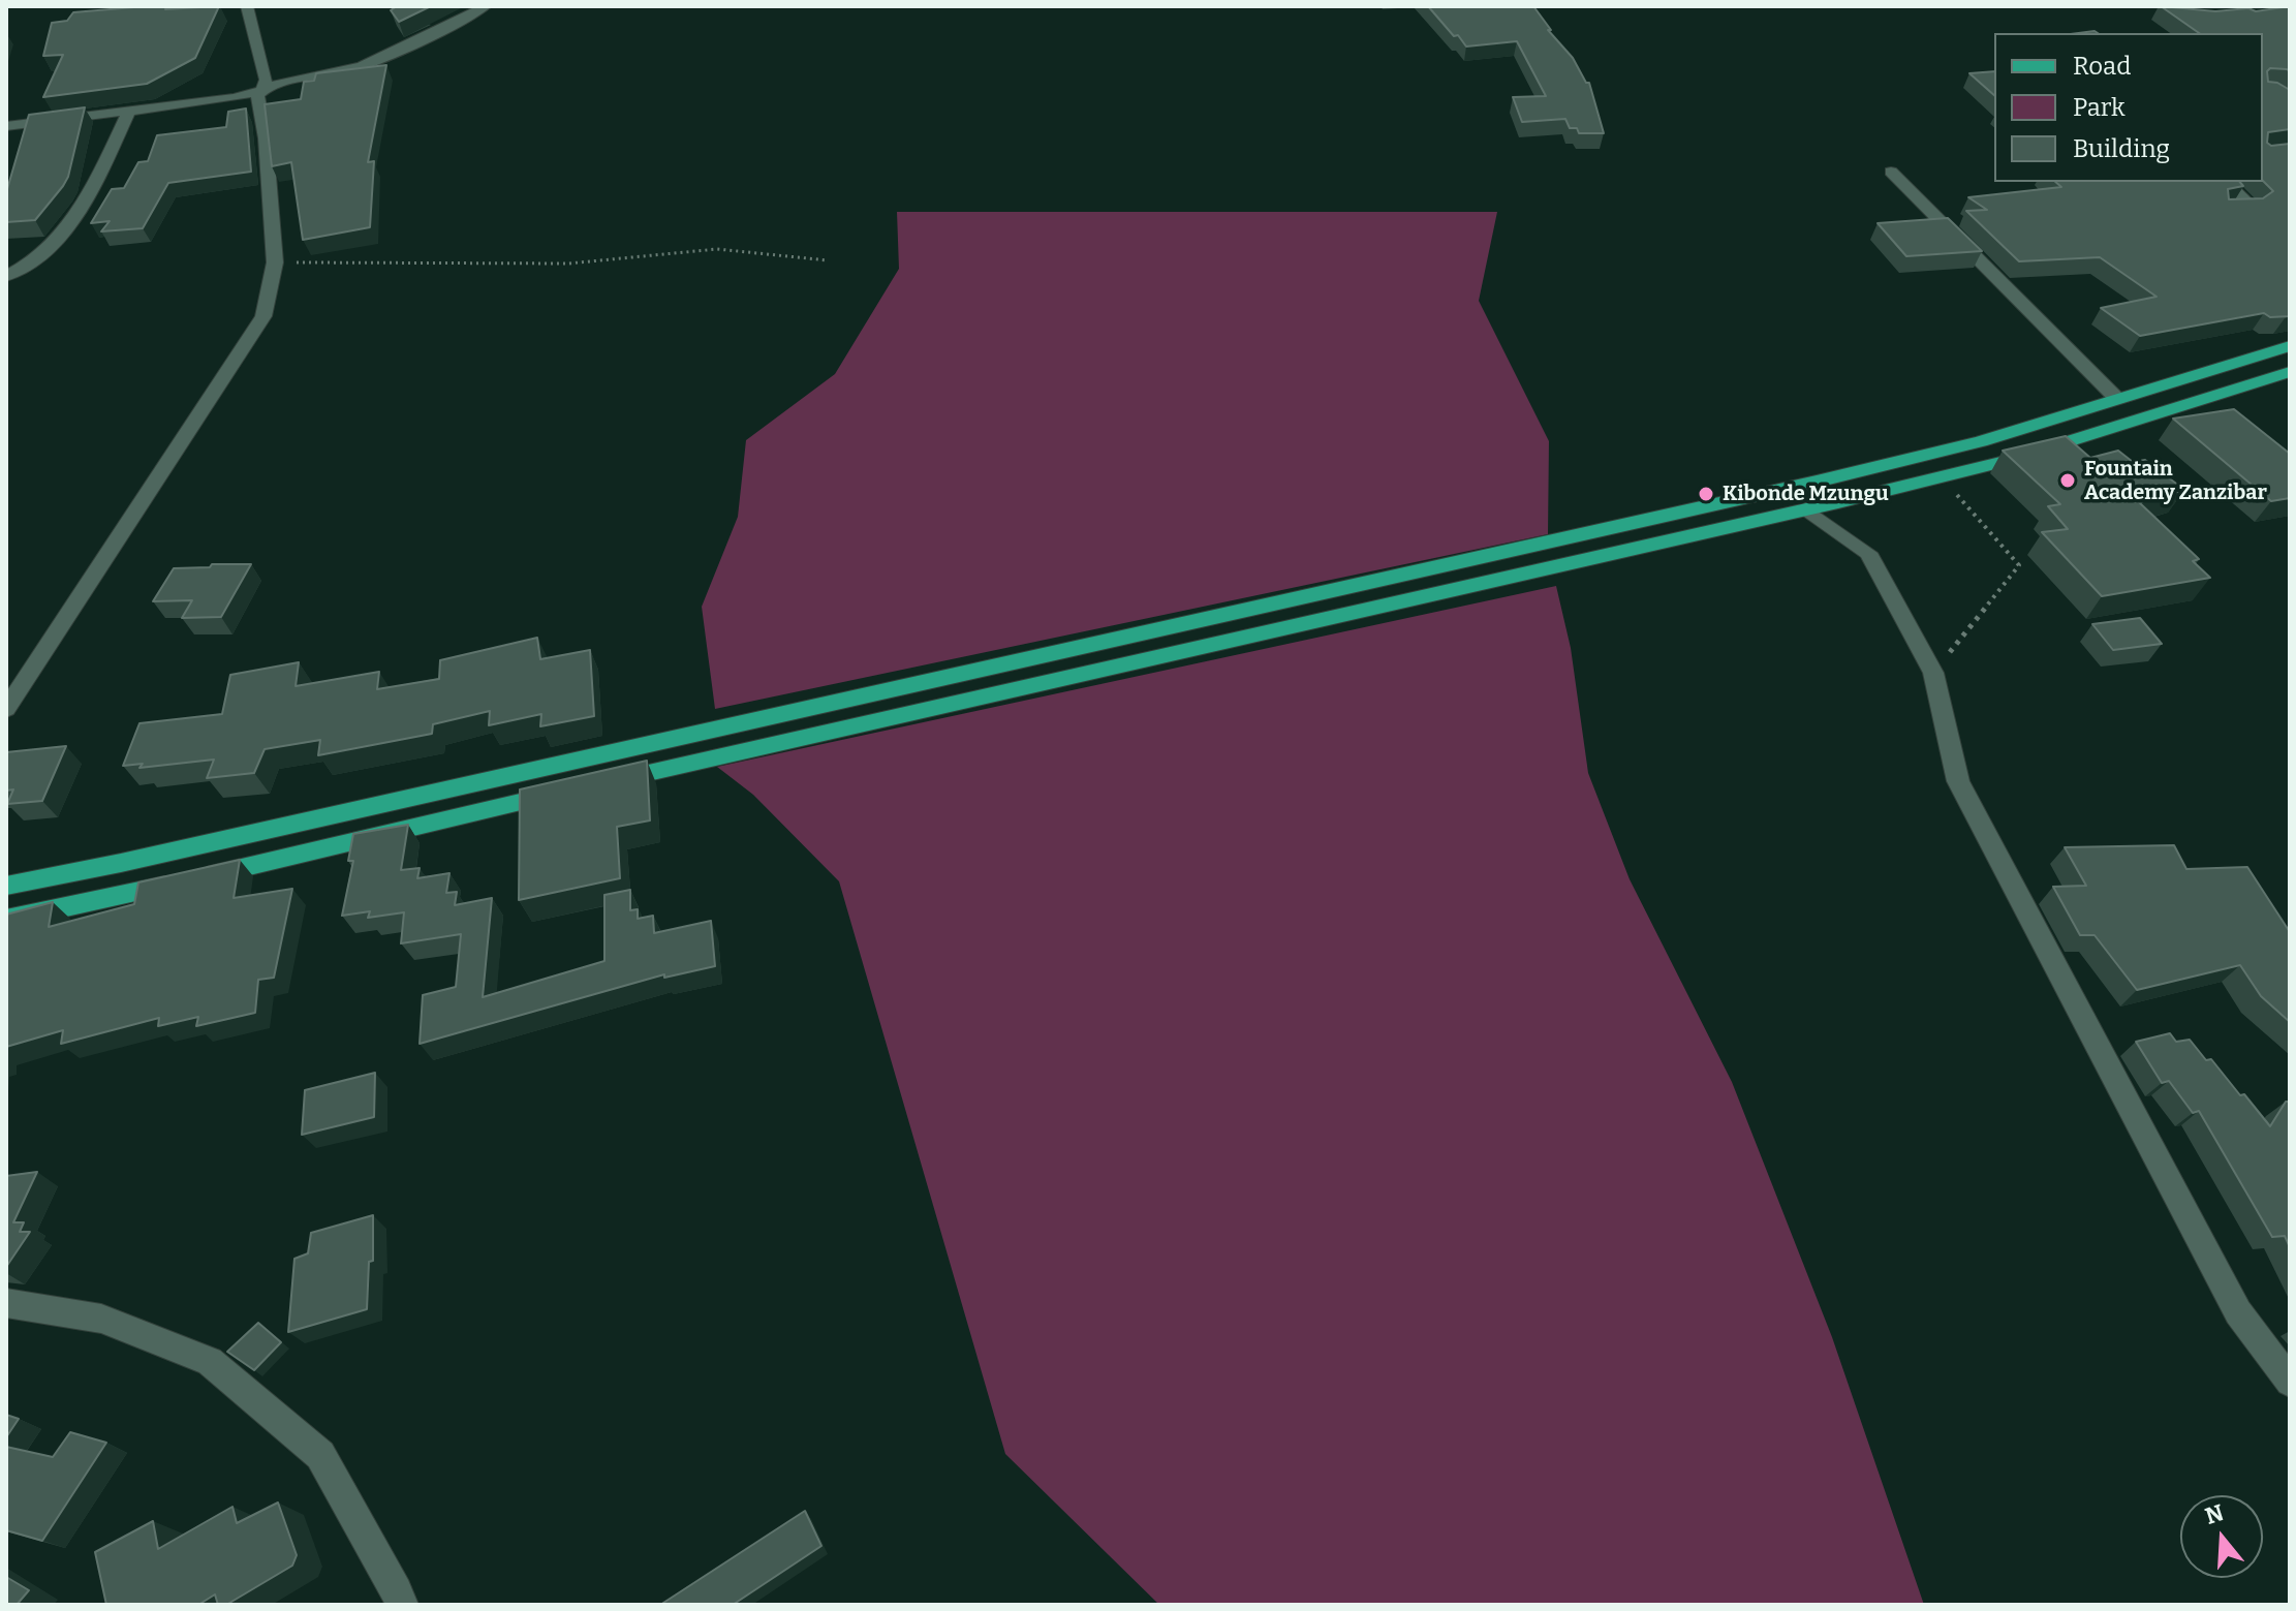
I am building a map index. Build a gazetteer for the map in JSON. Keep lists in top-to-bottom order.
{
  "places": ["Fountain Academy Zanzibar", "Kibonde Mzungu"],
  "legend": ["Road", "Park", "Building"],
  "north": "top"
}
